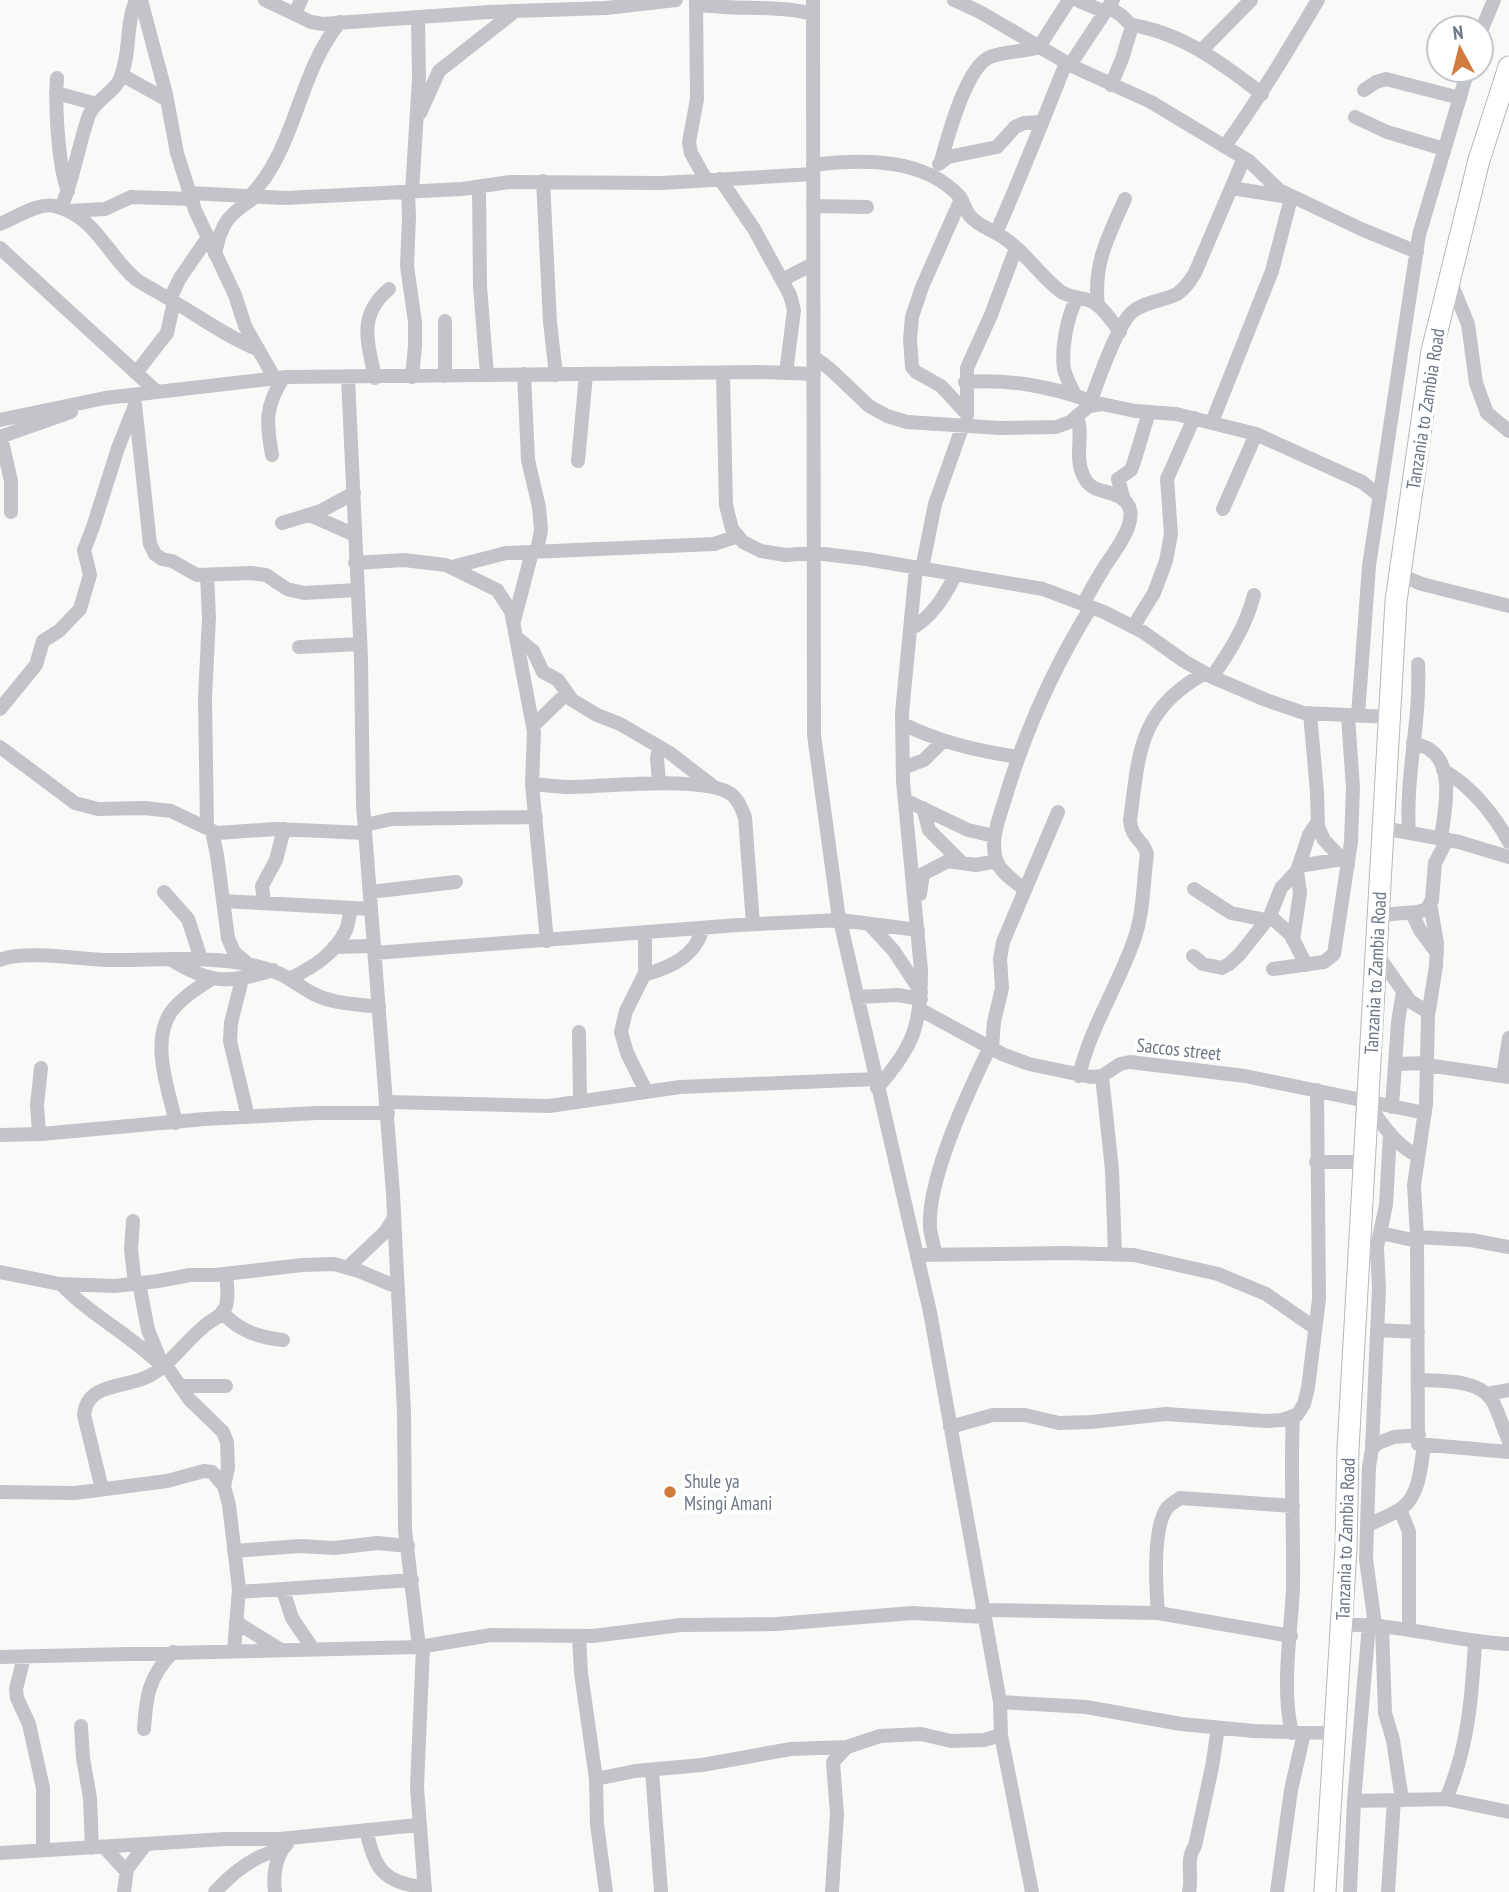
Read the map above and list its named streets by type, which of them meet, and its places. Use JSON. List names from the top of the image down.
{
  "streets": {
    "highway": ["Tanzania to Zambia Road"],
    "street": ["Saccos street"]
  },
  "crossings": [
    ["Tanzania to Zambia Road", "Saccos street"]
  ],
  "places": ["Shule ya Msingi Amani"],
  "north": "top"
}
